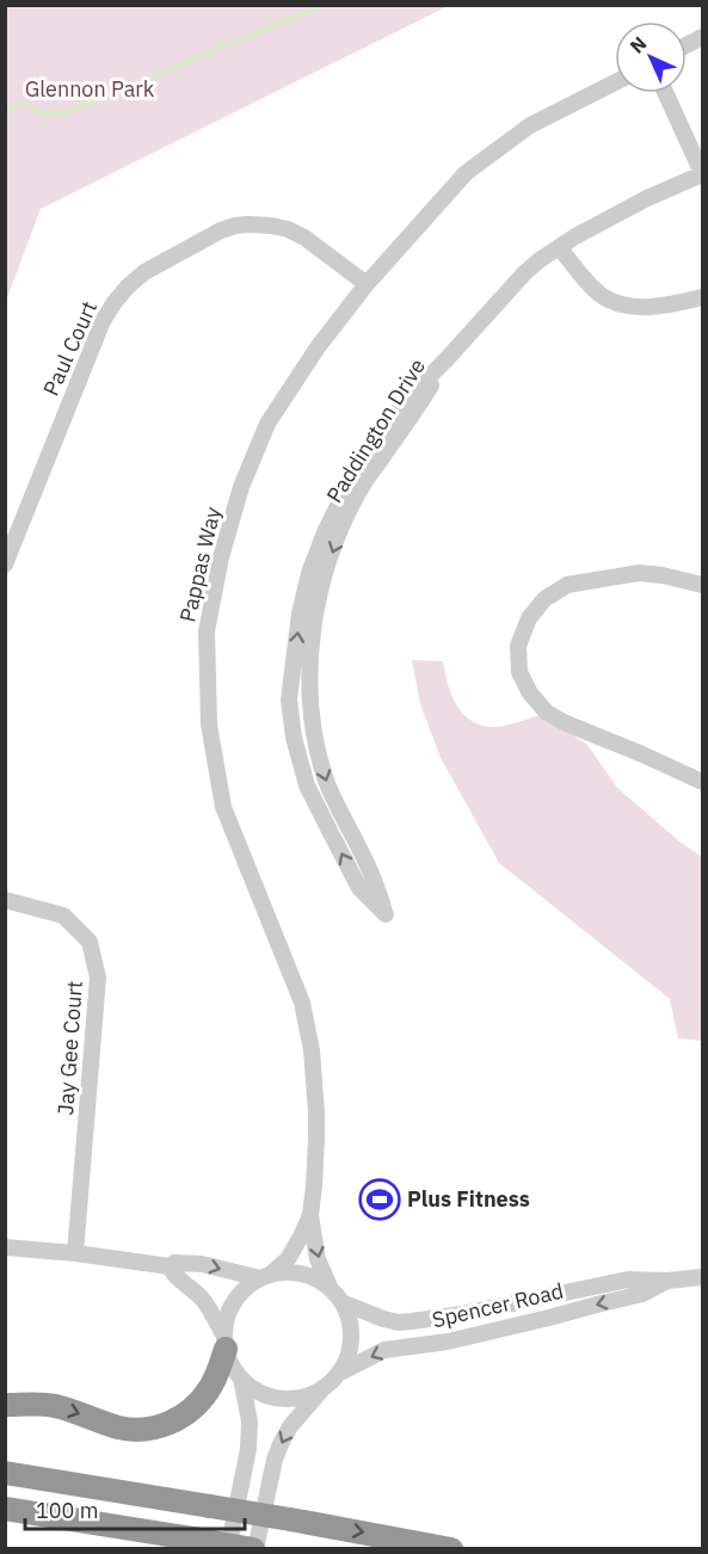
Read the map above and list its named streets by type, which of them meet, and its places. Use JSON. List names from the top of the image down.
{
  "streets": {
    "street": [
      "Paul Court",
      "Paddington Drive",
      "Pappas Way",
      "Jay Gee Court",
      "Spencer Road"
    ]
  },
  "crossings": [
    ["Paul Court", "Pappas Way"],
    ["Pappas Way", "Spencer Road"]
  ],
  "parks": ["Glennon Park"],
  "places": {
    "sports": ["Plus Fitness"]
  },
  "scale_bar": "100 m",
  "north": "top left"
}
